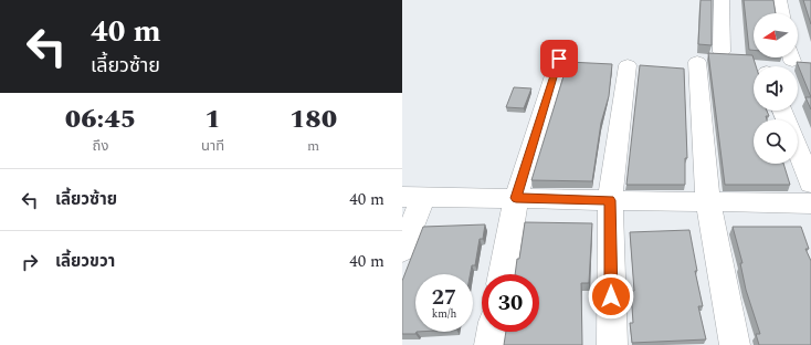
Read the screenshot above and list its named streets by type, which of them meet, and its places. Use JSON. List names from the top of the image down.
{
  "north": "left",
  "page": {
    "turn": ["40 m", "เลี้ยวซ้าย"],
    "eta": [
      "06:45",
      "ถึง",
      "1",
      "นาที",
      "180",
      "m"
    ],
    "list": [
      {
        "name": "เลี้ยวซ้าย",
        "value": "40 m"
      },
      {
        "name": "เลี้ยวขวา",
        "value": "40 m"
      }
    ],
    "speed": "27 km/h",
    "limit": "30"
  }
}
